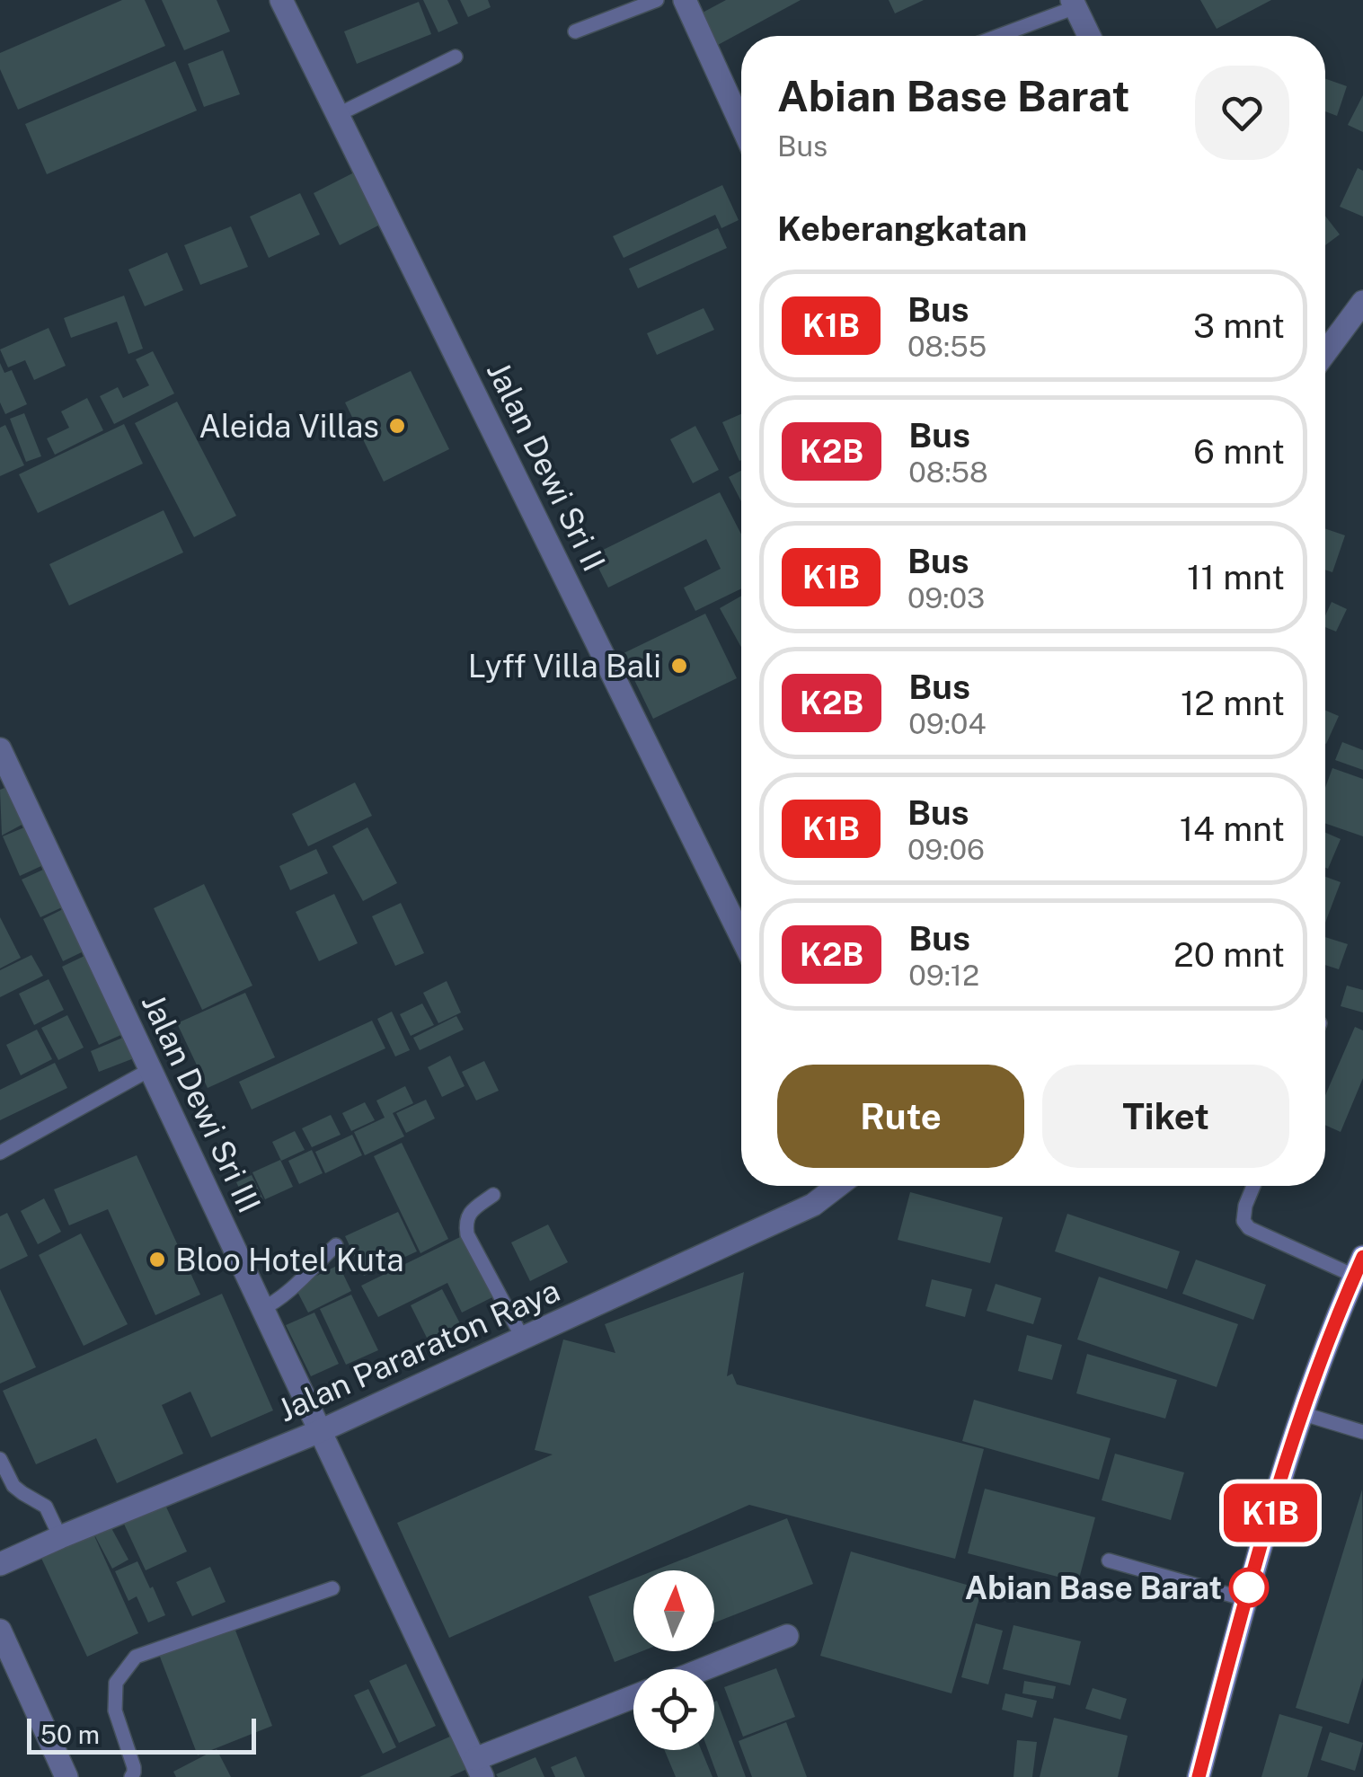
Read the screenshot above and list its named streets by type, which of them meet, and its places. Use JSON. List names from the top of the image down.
{
  "streets": {
    "street": ["Jalan Dewi Sri II", "Jalan Dewi Sri III", "Jalan Pararaton Raya"]
  },
  "crossings": [
    ["Jalan Dewi Sri III", "Jalan Pararaton Raya"]
  ],
  "places": [
    "Aleida Villas",
    "Lyff Villa Bali",
    "Bloo Hotel Kuta",
    "Abian Base Barat"
  ],
  "lines": ["bus line K1B"],
  "scale_bar": "50 m",
  "north": "top",
  "page": {
    "on_map": "K1B",
    "heading": [
      ["Abian Base Barat", "Bus"],
      "Keberangkatan"
    ],
    "list": [
      {
        "mark": "K1B",
        "name": "Bus",
        "note": "08:55",
        "value": "3 mnt"
      },
      {
        "mark": "K2B",
        "name": "Bus",
        "note": "08:58",
        "value": "6 mnt"
      },
      {
        "mark": "K1B",
        "name": "Bus",
        "note": "09:03",
        "value": "11 mnt"
      },
      {
        "mark": "K2B",
        "name": "Bus",
        "note": "09:04",
        "value": "12 mnt"
      },
      {
        "mark": "K1B",
        "name": "Bus",
        "note": "09:06",
        "value": "14 mnt"
      },
      {
        "mark": "K2B",
        "name": "Bus",
        "note": "09:12",
        "value": "20 mnt"
      }
    ],
    "buttons": ["Rute", "Tiket"],
    "scale": "50 m"
  }
}
